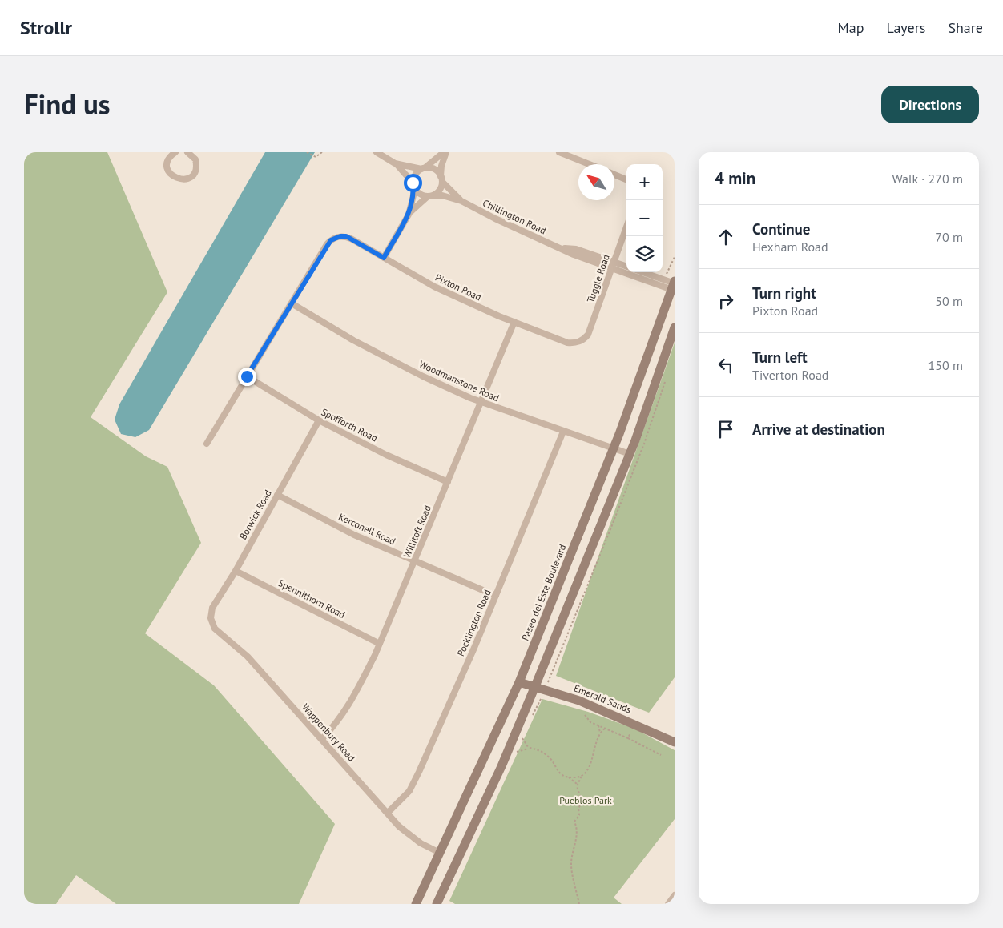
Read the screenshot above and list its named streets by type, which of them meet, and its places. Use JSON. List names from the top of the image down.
{
  "streets": {
    "main road": ["Paseo del Este Boulevard", "Emerald Sands"],
    "street": [
      "Chillington Road",
      "Tuggle Road",
      "Pixton Road",
      "Woodmanstone Road",
      "Spofforth Road",
      "Borwick Road",
      "Kerconell Road",
      "Willitoft Road",
      "Spennithorn Road",
      "Pocklington Road",
      "Wappenbury Road"
    ]
  },
  "crossings": [
    ["Chillington Road", "Tuggle Road"],
    ["Chillington Road", "Paseo del Este Boulevard"],
    ["Tuggle Road", "Pixton Road"],
    ["Pixton Road", "Woodmanstone Road"],
    ["Pixton Road", "Willitoft Road"],
    ["Woodmanstone Road", "Willitoft Road"],
    ["Woodmanstone Road", "Paseo del Este Boulevard"],
    ["Woodmanstone Road", "Pocklington Road"],
    ["Spofforth Road", "Borwick Road"],
    ["Spofforth Road", "Willitoft Road"],
    ["Borwick Road", "Kerconell Road"],
    ["Borwick Road", "Spennithorn Road"],
    ["Borwick Road", "Wappenbury Road"],
    ["Kerconell Road", "Willitoft Road"],
    ["Kerconell Road", "Pocklington Road"],
    ["Willitoft Road", "Spennithorn Road"],
    ["Willitoft Road", "Wappenbury Road"],
    ["Paseo del Este Boulevard", "Emerald Sands"],
    ["Paseo del Este Boulevard", "Wappenbury Road"],
    ["Pocklington Road", "Wappenbury Road"]
  ],
  "parks": ["Pueblos Park"],
  "north": "top left",
  "page": {
    "header": "Strollr",
    "nav": ["Map", "Layers", "Share"],
    "title": "Find us",
    "buttons": "Directions",
    "heading": ["4 min", "Walk · 270 m"],
    "map_buttons": ["+", "−"],
    "list": [
      ["Continue", "Hexham Road", "70 m"],
      ["Turn right", "Pixton Road", "50 m"],
      ["Turn left", "Tiverton Road", "150 m"],
      "Arrive at destination"
    ]
  }
}
